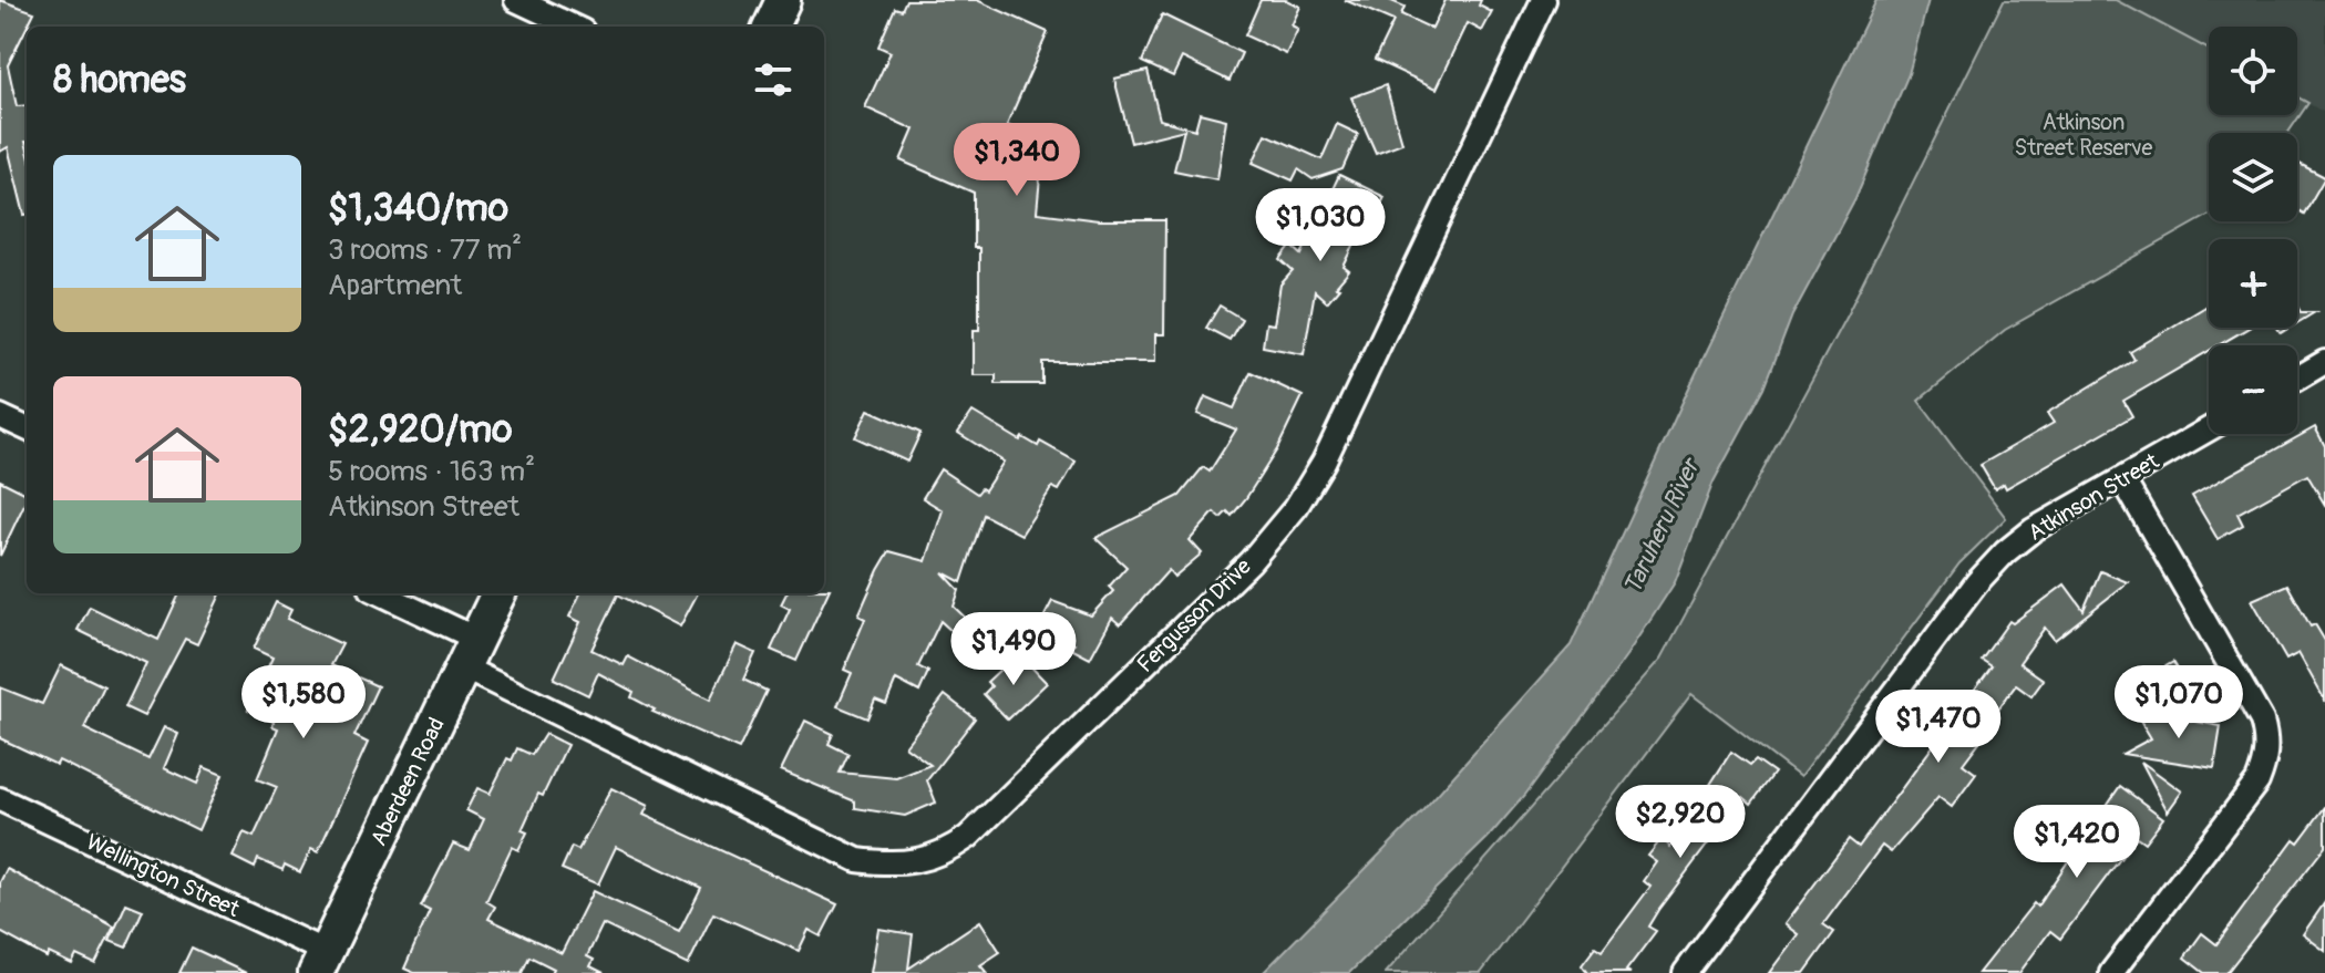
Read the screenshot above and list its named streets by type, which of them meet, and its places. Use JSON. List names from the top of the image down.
{
  "streets": {
    "street": [
      "Atkinson Street",
      "Fergusson Drive",
      "Aberdeen Road",
      "Wellington Street"
    ]
  },
  "crossings": [
    ["Fergusson Drive", "Aberdeen Road"],
    ["Aberdeen Road", "Wellington Street"]
  ],
  "water": ["Taruheru River"],
  "parks": ["Atkinson Street Reserve"],
  "page": {
    "map_buttons": ["+", "−"],
    "heading": "8 homes",
    "price": [
      "$1,340",
      "$1,030",
      "$1,490",
      "$1,580",
      "$1,070",
      "$1,470",
      "$2,920",
      "$1,420"
    ],
    "list": [
      {
        "name": "$1,340/mo",
        "note": "3 rooms · 77 m² · Apartment"
      },
      {
        "name": "$2,920/mo",
        "note": "5 rooms · 163 m² · Atkinson Street"
      }
    ]
  }
}
